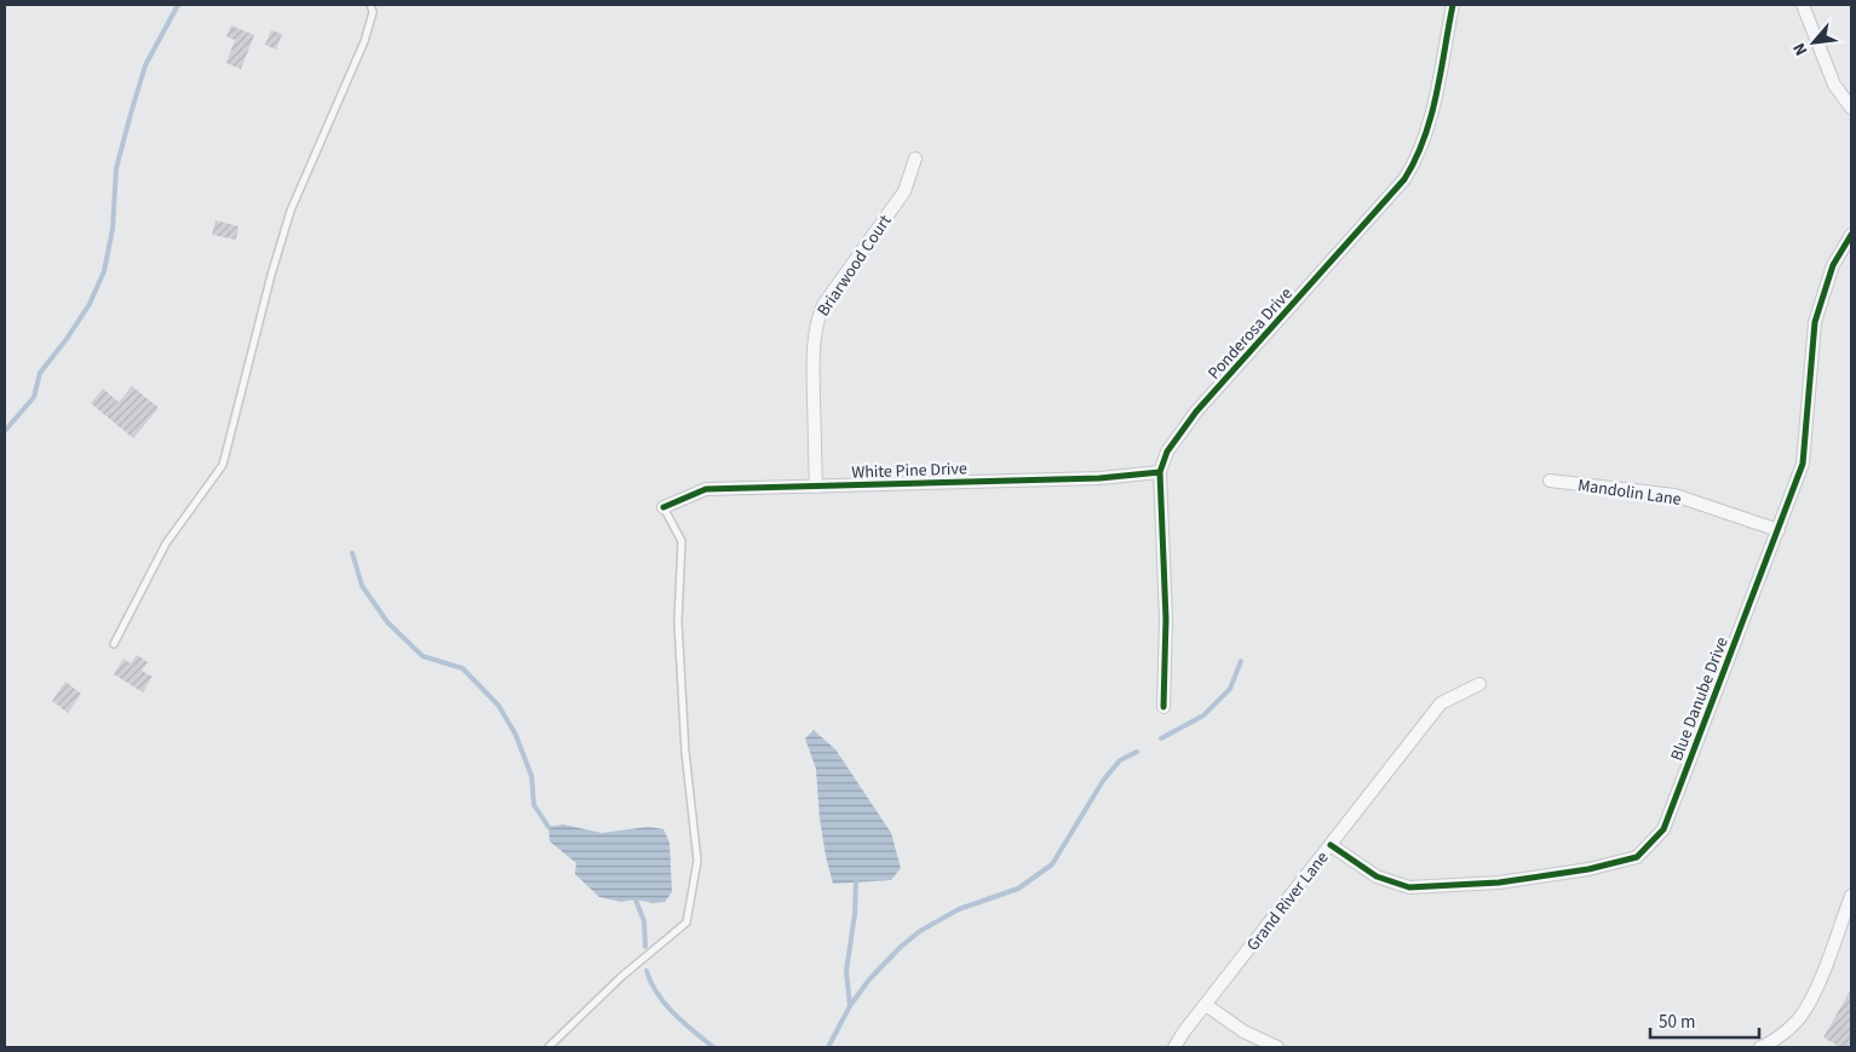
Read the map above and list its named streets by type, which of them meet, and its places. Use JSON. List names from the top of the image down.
{
  "streets": {
    "street": [
      "Briarwood Court",
      "Ponderosa Drive",
      "White Pine Drive",
      "Mandolin Lane",
      "Blue Danube Drive",
      "Grand River Lane"
    ]
  },
  "crossings": [
    ["Briarwood Court", "White Pine Drive"],
    ["Ponderosa Drive", "White Pine Drive"],
    ["Mandolin Lane", "Blue Danube Drive"],
    ["Blue Danube Drive", "Grand River Lane"]
  ],
  "scale_bar": "50 m",
  "north": "bottom left"
}
